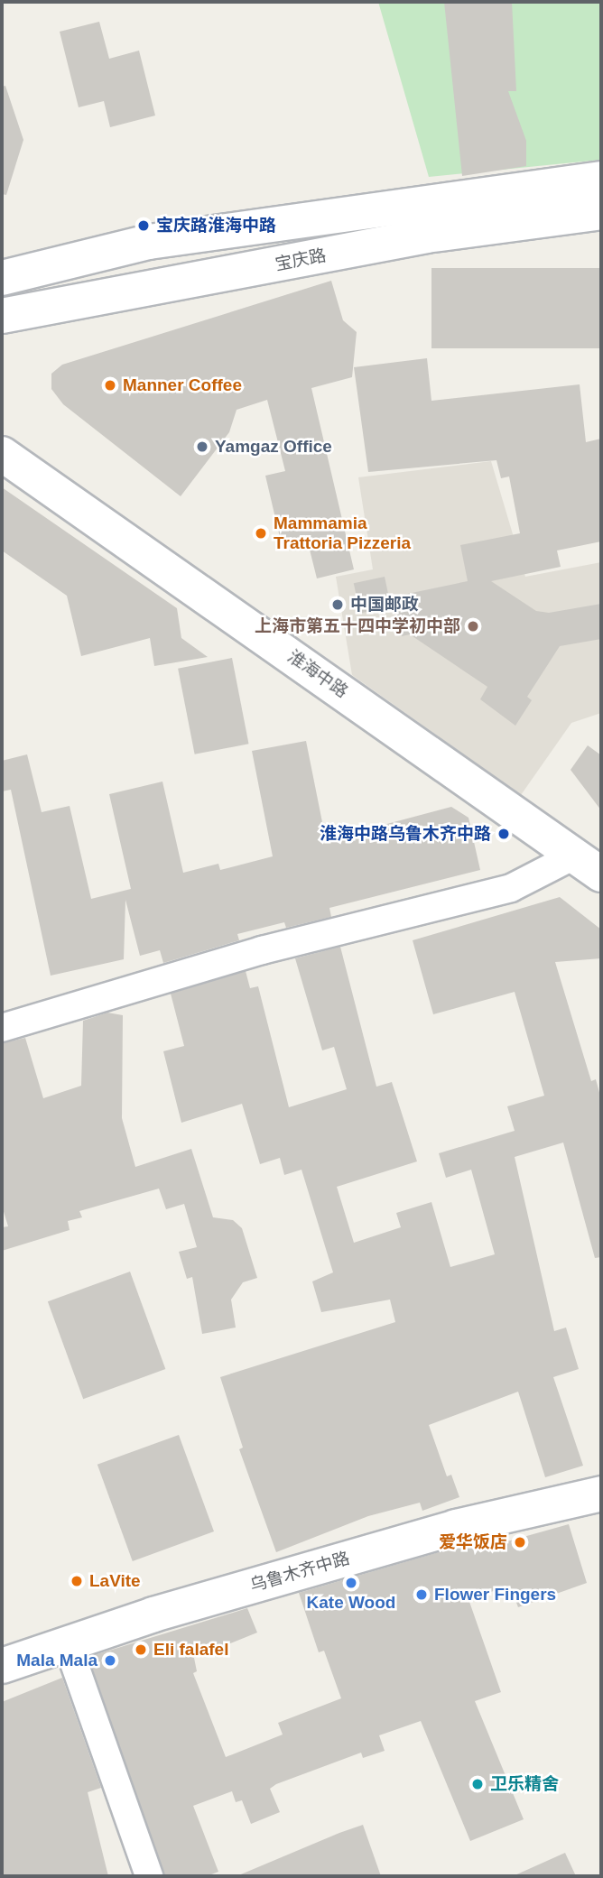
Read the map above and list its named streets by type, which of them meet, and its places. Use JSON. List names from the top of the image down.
{
  "streets": {
    "main road": ["宝庆路", "淮海中路", "乌鲁木齐中路"]
  },
  "places": [
    "宝庆路淮海中路",
    "Manner Coffee",
    "Yamgaz Office",
    "Mammamia Trattoria Pizzeria",
    "中国邮政",
    "上海市第五十四中学初中部",
    "淮海中路乌鲁木齐中路",
    "爱华饭店",
    "LaVite",
    "Kate Wood",
    "Flower Fingers",
    "Eli falafel",
    "Mala Mala",
    "卫乐精舍"
  ]
}
